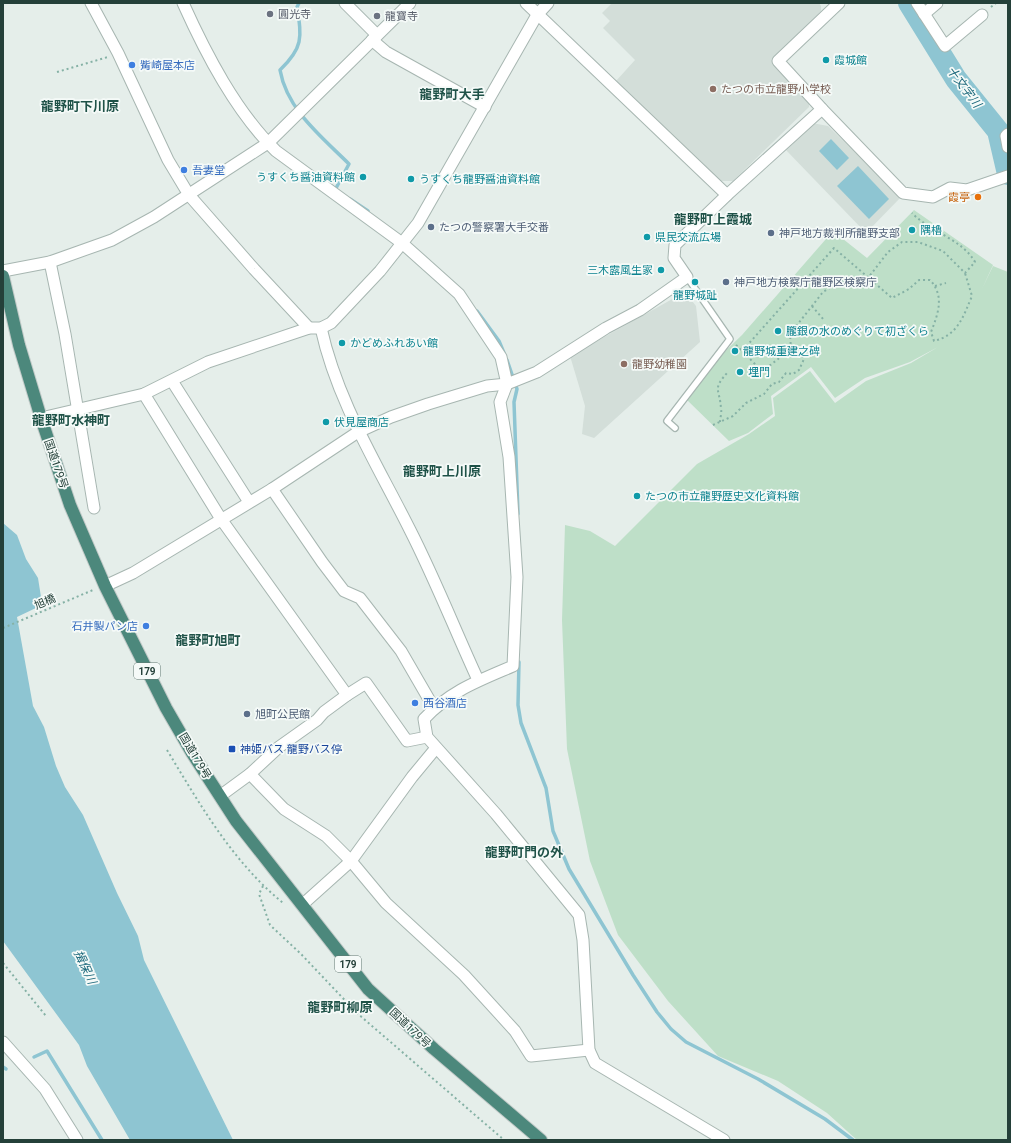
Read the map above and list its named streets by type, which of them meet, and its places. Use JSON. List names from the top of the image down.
{
  "streets": {
    "highway": ["国道179号", "179"],
    "path": ["旭橋"]
  },
  "crossings": [
    ["国道179号", "旭橋"]
  ],
  "districts": [
    "龍野町大手",
    "龍野町下川原",
    "龍野町上霞城",
    "龍野町水神町",
    "龍野町上川原",
    "龍野町旭町",
    "龍野町門の外",
    "龍野町柳原"
  ],
  "water": ["十文字川", "揖保川"],
  "places": {
    "other": [
      "圓光寺",
      "龍寶寺",
      "霞城館",
      "觜崎屋本店",
      "たつの市立龍野小学校",
      "吾妻堂",
      "うすくち醤油資料館",
      "うすくち龍野醤油資料館",
      "霞亭",
      "たつの警察署大手交番",
      "隅櫓",
      "神戸地方裁判所龍野支部",
      "県民交流広場",
      "三木露風生家",
      "龍野城趾",
      "神戸地方検察庁龍野区検察庁",
      "朧銀の水のめぐりて初ざくら",
      "かどめふれあい館",
      "龍野城重建之碑",
      "龍野幼稚園",
      "埋門",
      "伏見屋商店",
      "たつの市立龍野歴史文化資料館",
      "石井製パン店",
      "西谷酒店",
      "旭町公民館"
    ],
    "transit": ["神姫バス 龍野バス停"]
  }
}
